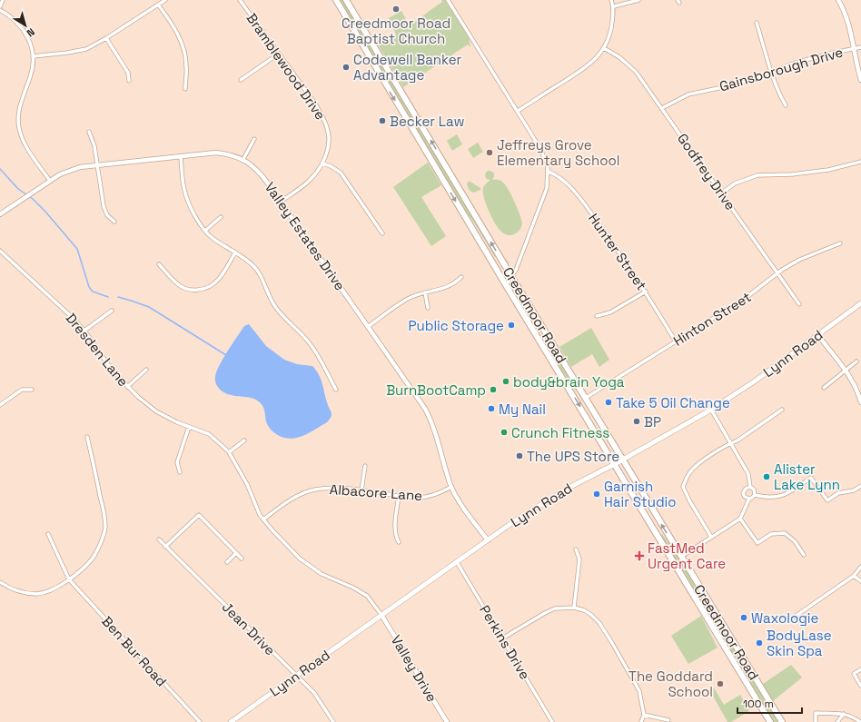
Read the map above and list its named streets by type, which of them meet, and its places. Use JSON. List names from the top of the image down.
{
  "streets": {
    "main road": ["Creedmoor Road", "Lynn Road"],
    "street": [
      "Bramblewood Drive",
      "Gainsborough Drive",
      "Godfrey Drive",
      "Valley Estates Drive",
      "Hunter Street",
      "Hinton Street",
      "Dresden Lane",
      "Albacore Lane",
      "Jean Drive",
      "Perkins Drive",
      "Ben Bur Road",
      "Valley Drive"
    ]
  },
  "crossings": [
    ["Bramblewood Drive", "Valley Estates Drive"],
    ["Gainsborough Drive", "Godfrey Drive"],
    ["Godfrey Drive", "Hinton Street"],
    ["Valley Estates Drive", "Lynn Road"],
    ["Valley Estates Drive", "Albacore Lane"],
    ["Hunter Street", "Hinton Street"],
    ["Creedmoor Road", "Hinton Street"],
    ["Creedmoor Road", "Lynn Road"],
    ["Dresden Lane", "Lynn Road"],
    ["Dresden Lane", "Albacore Lane"],
    ["Dresden Lane", "Valley Drive"],
    ["Lynn Road", "Jean Drive"],
    ["Lynn Road", "Perkins Drive"],
    ["Lynn Road", "Valley Drive"]
  ],
  "places": {
    "other": [
      "Creedmoor Road Baptist Church",
      "Codewell Banker Advantage",
      "Becker Law",
      "Jeffreys Grove Elementary School",
      "Public Storage",
      "body&brain Yoga",
      "BurnBootCamp",
      "Take 5 Oil Change",
      "My Nail",
      "BP",
      "Crunch Fitness",
      "The UPS Store",
      "Alister Lake Lynn",
      "Garnish Hair Studio",
      "Waxologie",
      "BodyLase Skin Spa",
      "The Goddard School"
    ],
    "health": ["FastMed Urgent Care"]
  },
  "scale_bar": "100 m",
  "north": "bottom right"
}
